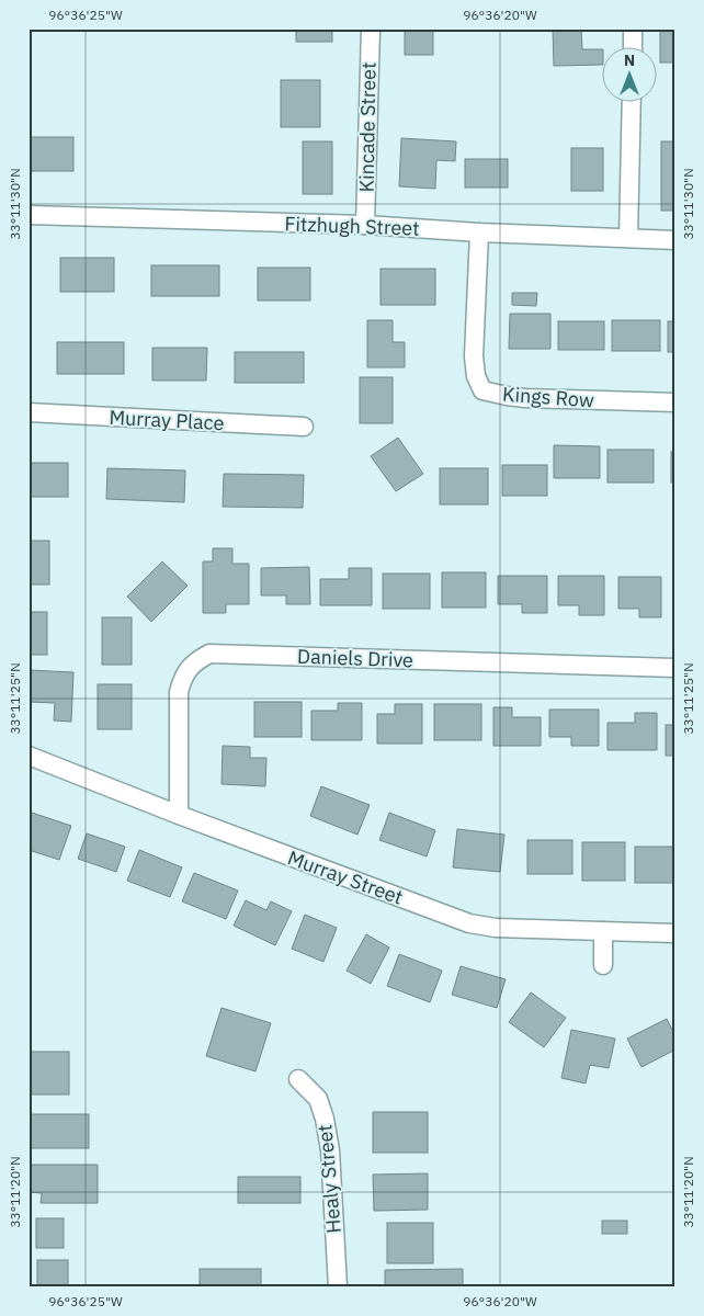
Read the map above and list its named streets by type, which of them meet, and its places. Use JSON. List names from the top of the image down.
{
  "streets": {
    "street": [
      "Kincade Street",
      "Fitzhugh Street",
      "Kings Row",
      "Murray Place",
      "Daniels Drive",
      "Murray Street",
      "Healy Street"
    ]
  },
  "crossings": [
    ["Kincade Street", "Fitzhugh Street"],
    ["Fitzhugh Street", "Kings Row"],
    ["Daniels Drive", "Murray Street"]
  ],
  "north": "top",
  "coordinates": [
    "96°36'25\"W",
    "96°36'20\"W",
    "33°11'30\"N",
    "33°11'25\"N",
    "33°11'20\"N"
  ]
}
